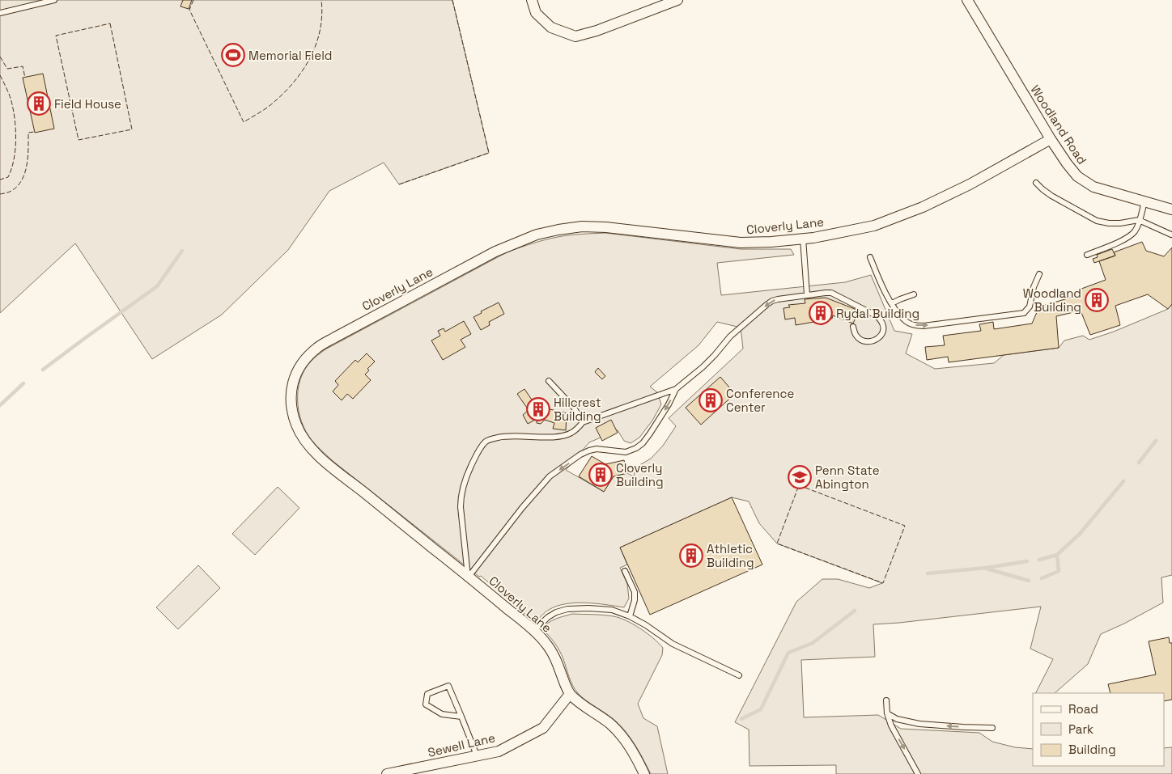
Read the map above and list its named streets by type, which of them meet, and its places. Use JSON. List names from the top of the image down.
{
  "streets": {
    "street": ["Woodland Road", "Cloverly Lane", "Sewell Lane"]
  },
  "crossings": [
    ["Woodland Road", "Cloverly Lane"],
    ["Cloverly Lane", "Sewell Lane"]
  ],
  "places": {
    "sports": ["Memorial Field"],
    "building": [
      "Field House",
      "Woodland Building",
      "Rydal Building",
      "Conference Center",
      "Hillcrest Building",
      "Cloverly Building",
      "Athletic Building"
    ],
    "school or university": ["Penn State Abington"]
  },
  "legend": ["Road", "Park", "Building"]
}
